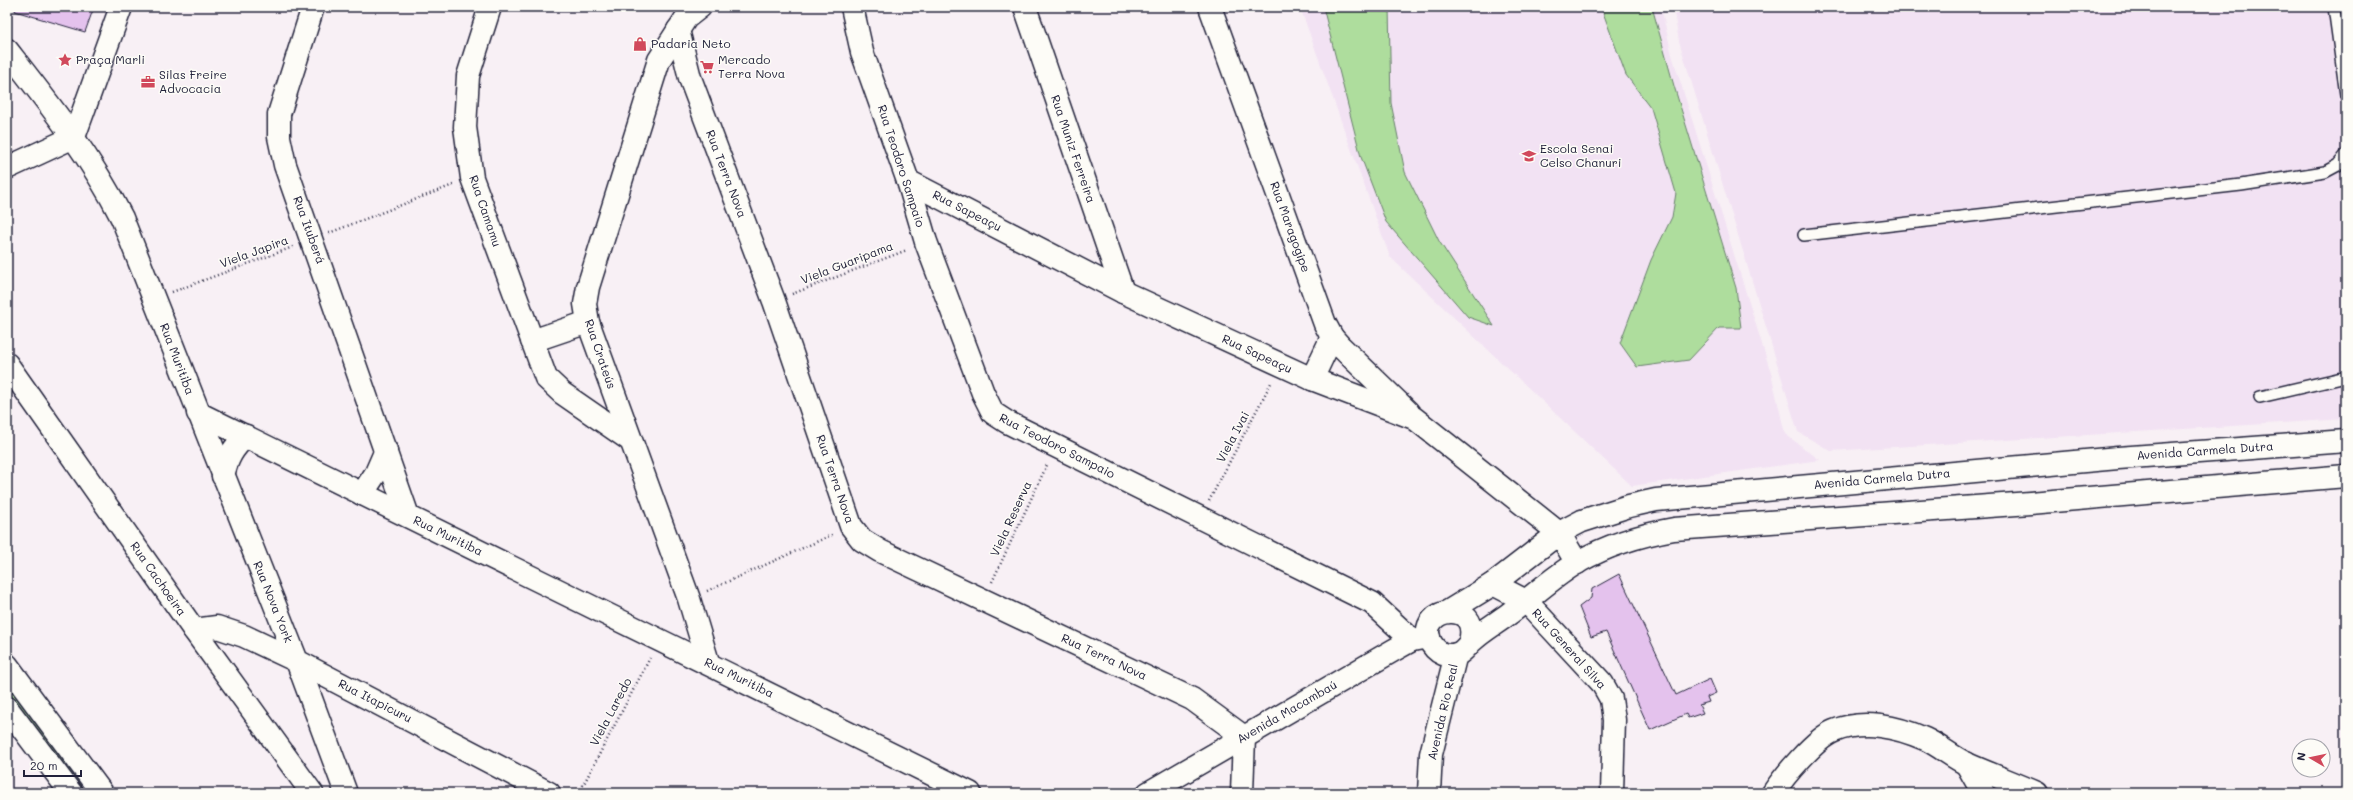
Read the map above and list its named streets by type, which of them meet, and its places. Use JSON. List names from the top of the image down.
{
  "streets": {
    "street": [
      "Rua Muniz Ferreira",
      "Rua Teodoro Sampaio",
      "Rua Terra Nova",
      "Rua Camamu",
      "Rua Sapeaçu",
      "Rua Maragogipe",
      "Rua Ituberá",
      "Rua Crateús",
      "Rua Muritiba",
      "Avenida Carmela Dutra",
      "Rua Cachoeira",
      "Rua Nova York",
      "Rua General Silva",
      "Rua Itapicuru",
      "Avenida Macambaú",
      "Avenida Rio Real"
    ],
    "path": [
      "Viela Japira",
      "Viela Guaripama",
      "Viela Ivai",
      "Viela Reserva",
      "Viela Laredo"
    ]
  },
  "crossings": [
    ["Rua Muniz Ferreira", "Rua Sapeaçu"],
    ["Rua Teodoro Sampaio", "Rua Sapeaçu"],
    ["Rua Teodoro Sampaio", "Viela Guaripama"],
    ["Rua Teodoro Sampaio", "Viela Ivai"],
    ["Rua Teodoro Sampaio", "Avenida Carmela Dutra"],
    ["Rua Teodoro Sampaio", "Viela Reserva"],
    ["Rua Teodoro Sampaio", "Avenida Macambaú"],
    ["Rua Teodoro Sampaio", "Avenida Rio Real"],
    ["Rua Terra Nova", "Viela Guaripama"],
    ["Rua Terra Nova", "Rua Crateús"],
    ["Rua Terra Nova", "Viela Reserva"],
    ["Rua Terra Nova", "Avenida Macambaú"],
    ["Rua Camamu", "Viela Japira"],
    ["Rua Camamu", "Rua Crateús"],
    ["Rua Sapeaçu", "Rua Maragogipe"],
    ["Rua Sapeaçu", "Viela Ivai"],
    ["Rua Sapeaçu", "Avenida Carmela Dutra"],
    ["Rua Ituberá", "Viela Japira"],
    ["Rua Ituberá", "Rua Muritiba"],
    ["Viela Japira", "Rua Muritiba"],
    ["Rua Crateús", "Rua Muritiba"],
    ["Rua Muritiba", "Rua Nova York"],
    ["Rua Muritiba", "Viela Laredo"],
    ["Avenida Carmela Dutra", "Rua General Silva"],
    ["Avenida Carmela Dutra", "Avenida Macambaú"],
    ["Avenida Carmela Dutra", "Avenida Rio Real"],
    ["Rua Cachoeira", "Rua Itapicuru"],
    ["Rua Nova York", "Rua Itapicuru"],
    ["Avenida Macambaú", "Avenida Rio Real"]
  ],
  "places": {
    "shop": ["Padaria Neto"],
    "place": ["Praça Marli"],
    "supermarket": ["Mercado Terra Nova"],
    "office": ["Silas Freire Advocacia"],
    "school or university": ["Escola Senai Celso Chanuri"]
  },
  "scale_bar": "20 m",
  "north": "left"
}
